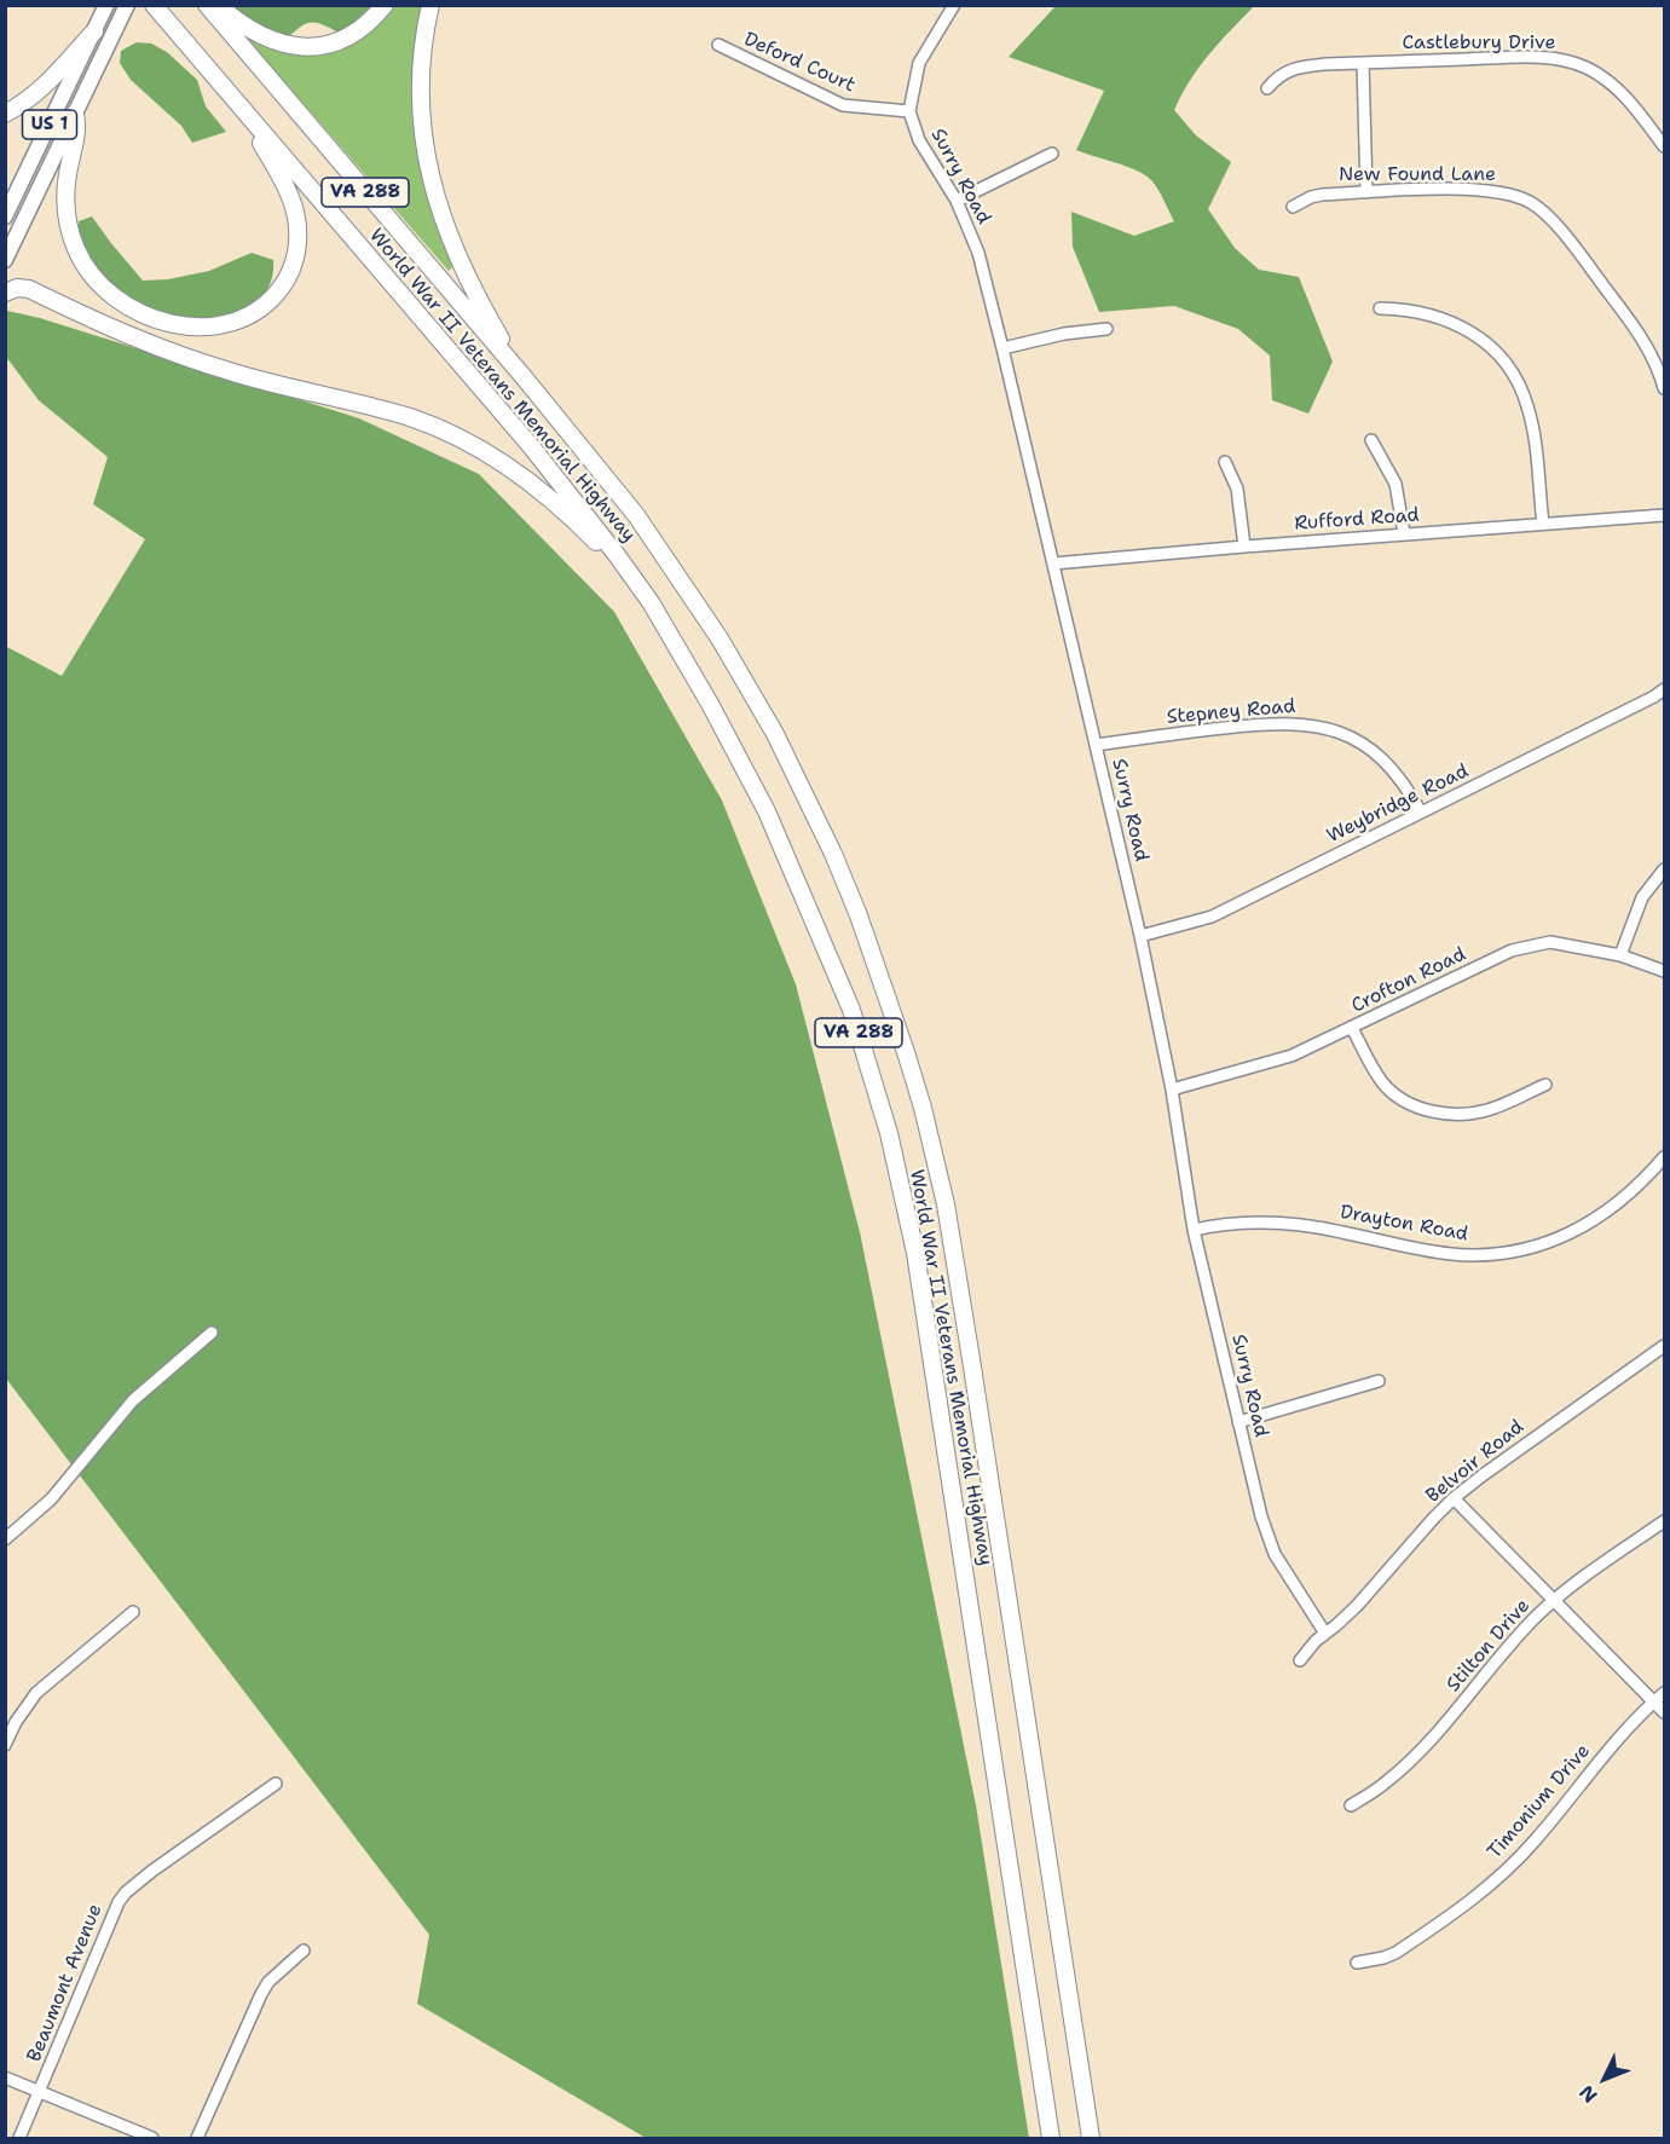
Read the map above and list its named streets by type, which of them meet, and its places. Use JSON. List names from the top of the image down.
{
  "streets": {
    "highway": ["VA 288", "World War II Veterans Memorial Highway"],
    "main road": ["US 1"],
    "street": [
      "Castlebury Drive",
      "Deford Court",
      "New Found Lane",
      "Surry Road",
      "Rufford Road",
      "Stepney Road",
      "Weybridge Road",
      "Crofton Road",
      "Drayton Road",
      "Belvoir Road",
      "Stilton Drive",
      "Timonium Drive",
      "Beaumont Avenue"
    ]
  },
  "crossings": [
    ["Deford Court", "Surry Road"],
    ["Surry Road", "Rufford Road"],
    ["Surry Road", "Stepney Road"],
    ["Surry Road", "Weybridge Road"],
    ["Surry Road", "Crofton Road"],
    ["Surry Road", "Drayton Road"],
    ["Surry Road", "Belvoir Road"],
    ["Stepney Road", "Weybridge Road"]
  ],
  "north": "bottom left"
}
